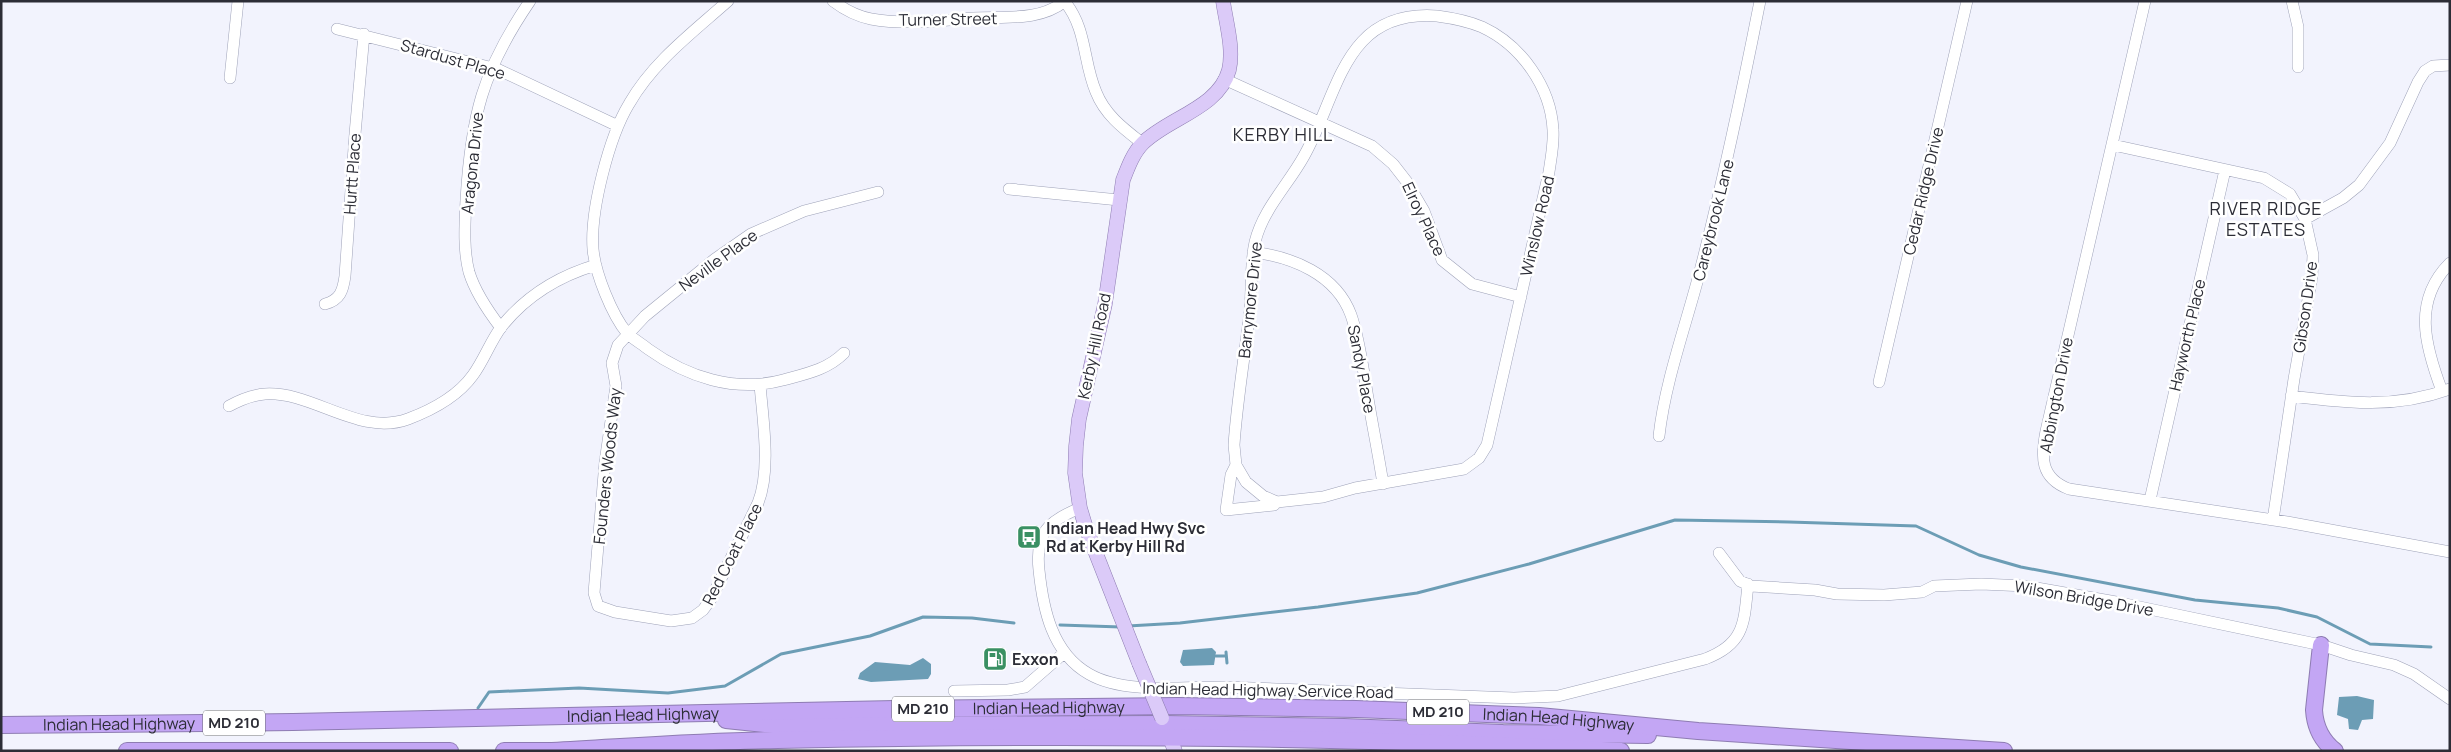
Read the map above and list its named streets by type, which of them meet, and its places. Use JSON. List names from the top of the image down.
{
  "streets": {
    "highway": ["Indian Head Highway", "MD 210"],
    "main road": ["Kerby Hill Road"],
    "street": [
      "Turner Street",
      "Stardust Place",
      "Aragona Drive",
      "Hurtt Place",
      "Cedar Ridge Drive",
      "Elroy Place",
      "Careybrook Lane",
      "Winslow Road",
      "Neville Place",
      "Barrymore Drive",
      "Gibson Drive",
      "Hayworth Place",
      "Sandy Place",
      "Abbington Drive",
      "Founders Woods Way",
      "Red Coat Place",
      "Wilson Bridge Drive",
      "Indian Head Highway Service Road"
    ]
  },
  "crossings": [
    ["Stardust Place", "Aragona Drive"],
    ["Stardust Place", "Hurtt Place"],
    ["Elroy Place", "Winslow Road"],
    ["Elroy Place", "Barrymore Drive"],
    ["Elroy Place", "Kerby Hill Road"],
    ["Winslow Road", "Barrymore Drive"],
    ["Winslow Road", "Sandy Place"],
    ["Neville Place", "Founders Woods Way"],
    ["Barrymore Drive", "Sandy Place"],
    ["Gibson Drive", "Hayworth Place"],
    ["Gibson Drive", "Abbington Drive"],
    ["Hayworth Place", "Abbington Drive"],
    ["Kerby Hill Road", "Indian Head Highway Service Road"],
    ["Founders Woods Way", "Red Coat Place"],
    ["Wilson Bridge Drive", "Indian Head Highway Service Road"]
  ],
  "districts": ["KERBY HILL", "RIVER RIDGE ESTATES"],
  "places": {
    "bus stop": ["Indian Head Hwy Svc Rd at Kerby Hill Rd"],
    "fuel station": ["Exxon"]
  }
}
